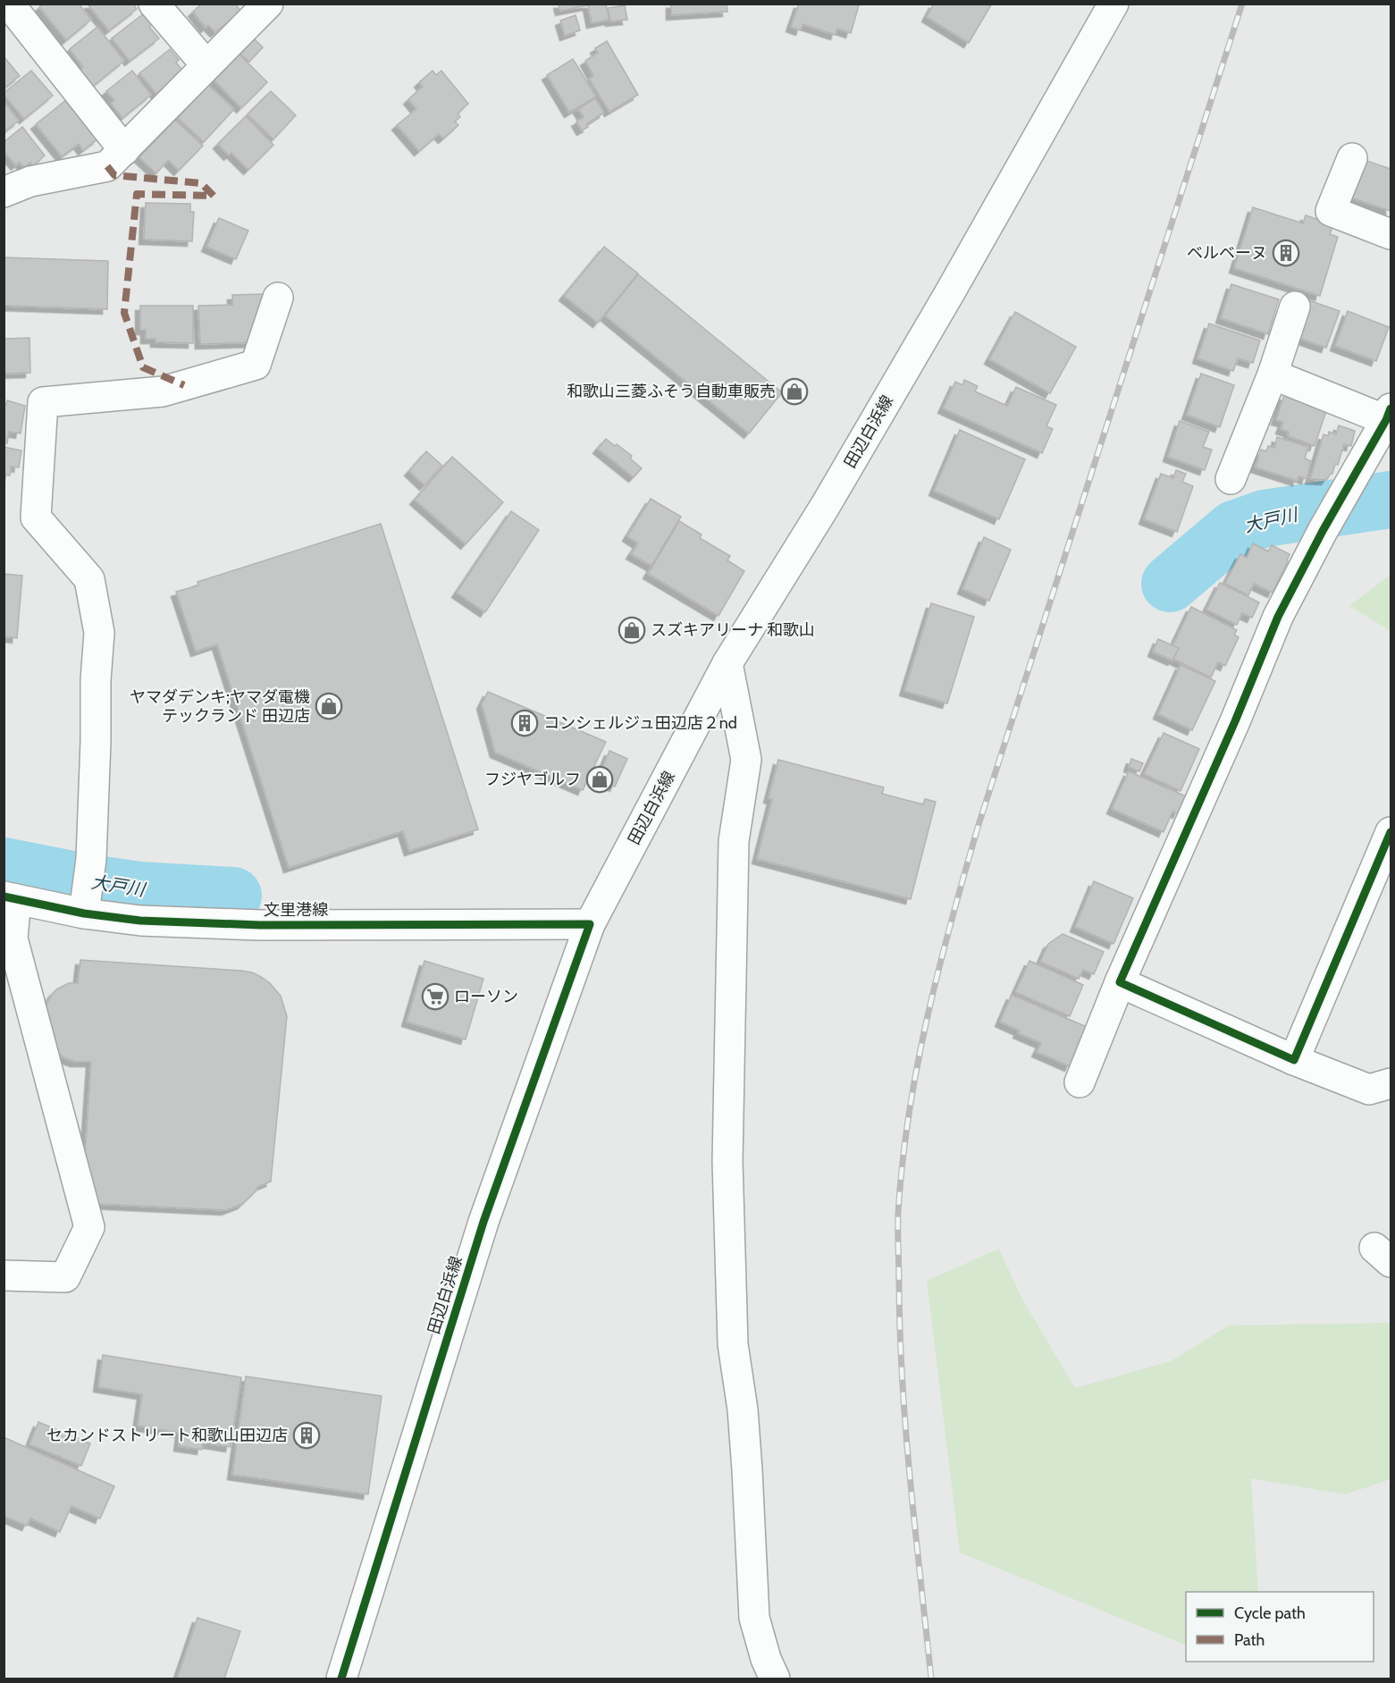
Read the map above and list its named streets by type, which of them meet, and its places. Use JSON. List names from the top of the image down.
{
  "streets": {
    "street": ["田辺白浜線", "文里港線"]
  },
  "crossings": [
    ["田辺白浜線", "文里港線"]
  ],
  "water": ["大戸川"],
  "places": {
    "building": ["ベルベーヌ", "コンシェルジュ田辺店２nd", "セカンドストリート和歌山田辺店"],
    "shop": [
      "和歌山三菱ふそう自動車販売",
      "スズキアリーナ 和歌山",
      "ヤマダデンキ;ヤマダ電機 テックランド 田辺店",
      "フジヤゴルフ"
    ],
    "supermarket": ["ローソン"]
  },
  "legend": ["Cycle path", "Path"]
}
